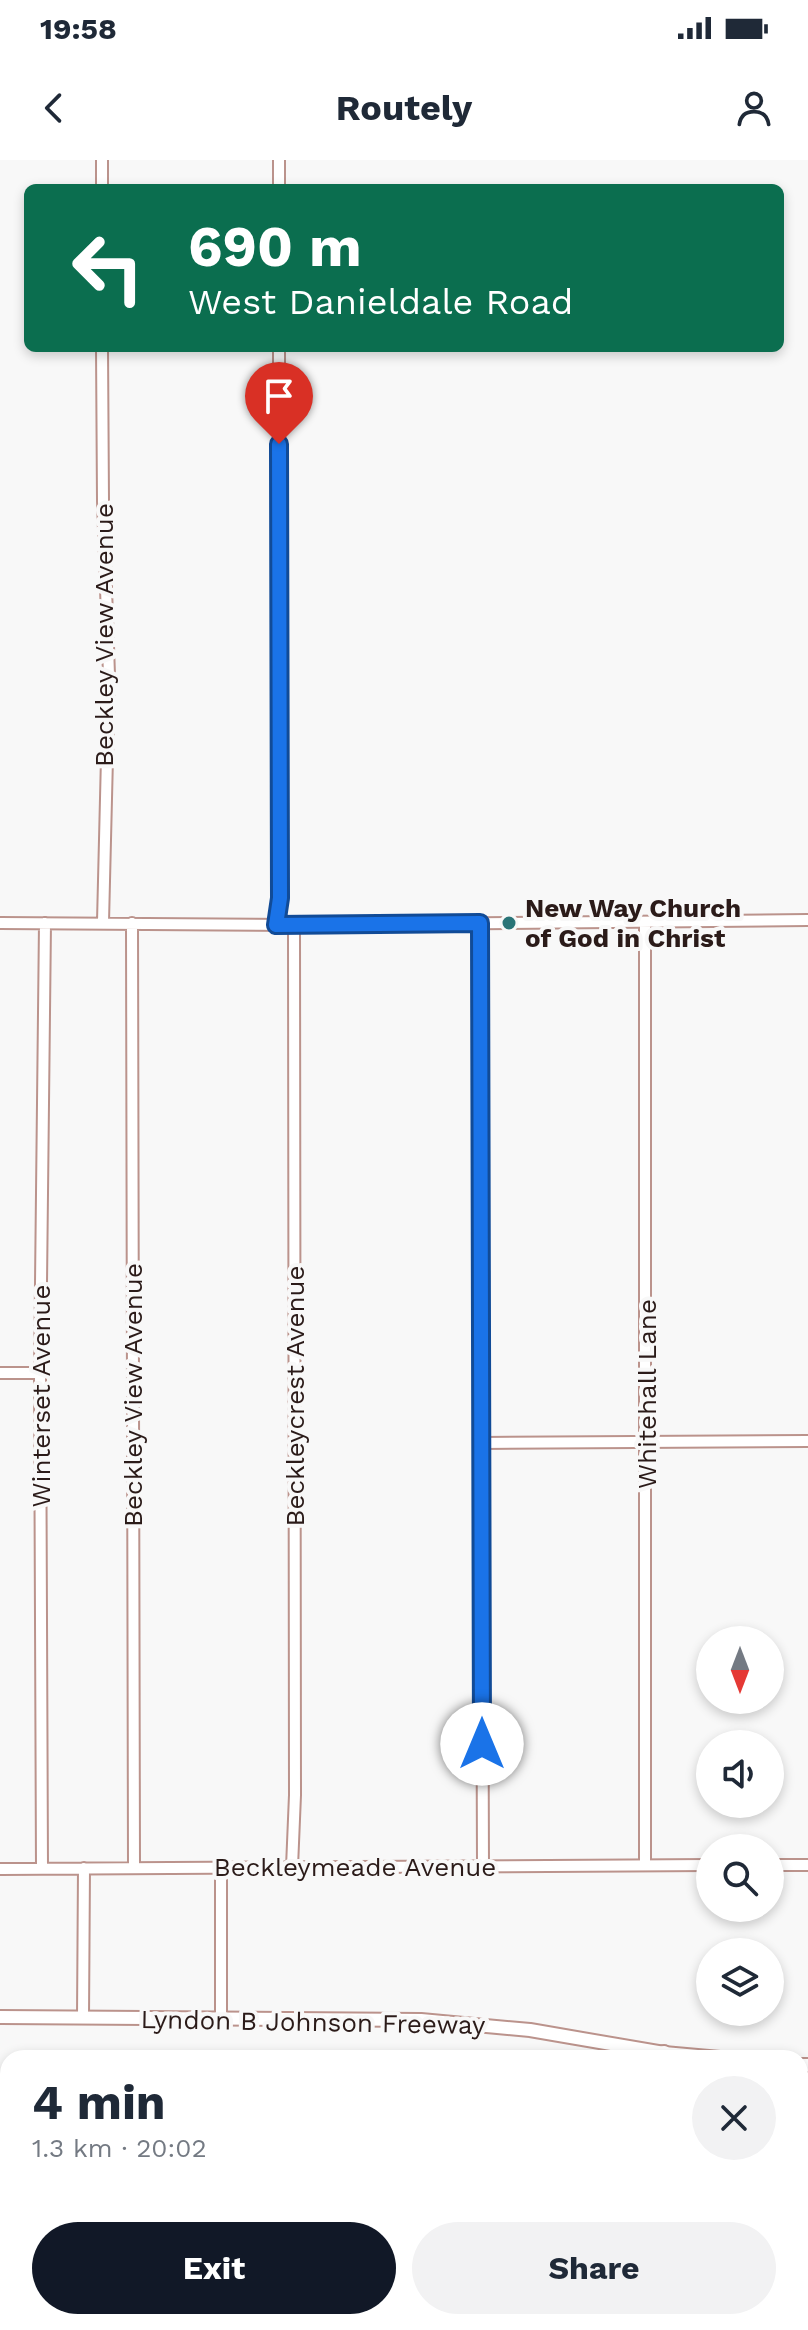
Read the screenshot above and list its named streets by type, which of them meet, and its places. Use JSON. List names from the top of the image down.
{
  "streets": {
    "main road": ["Lyndon B Johnson Freeway"],
    "street": [
      "Beckley View Avenue",
      "Whitehall Lane",
      "Winterset Avenue",
      "Beckleycrest Avenue",
      "Beckleymeade Avenue"
    ]
  },
  "crossings": [
    ["Beckley View Avenue", "Beckleymeade Avenue"],
    ["Whitehall Lane", "Beckleymeade Avenue"],
    ["Winterset Avenue", "Beckleymeade Avenue"],
    ["Beckleycrest Avenue", "Beckleymeade Avenue"]
  ],
  "places": ["New Way Church of God in Christ"],
  "north": "bottom",
  "page": {
    "status": "19:58",
    "header": "Routely",
    "turn": ["690 m", "West Danieldale Road"],
    "heading": ["4 min", "1.3 km · 20:02"],
    "buttons": ["Exit", "Share"]
  }
}
